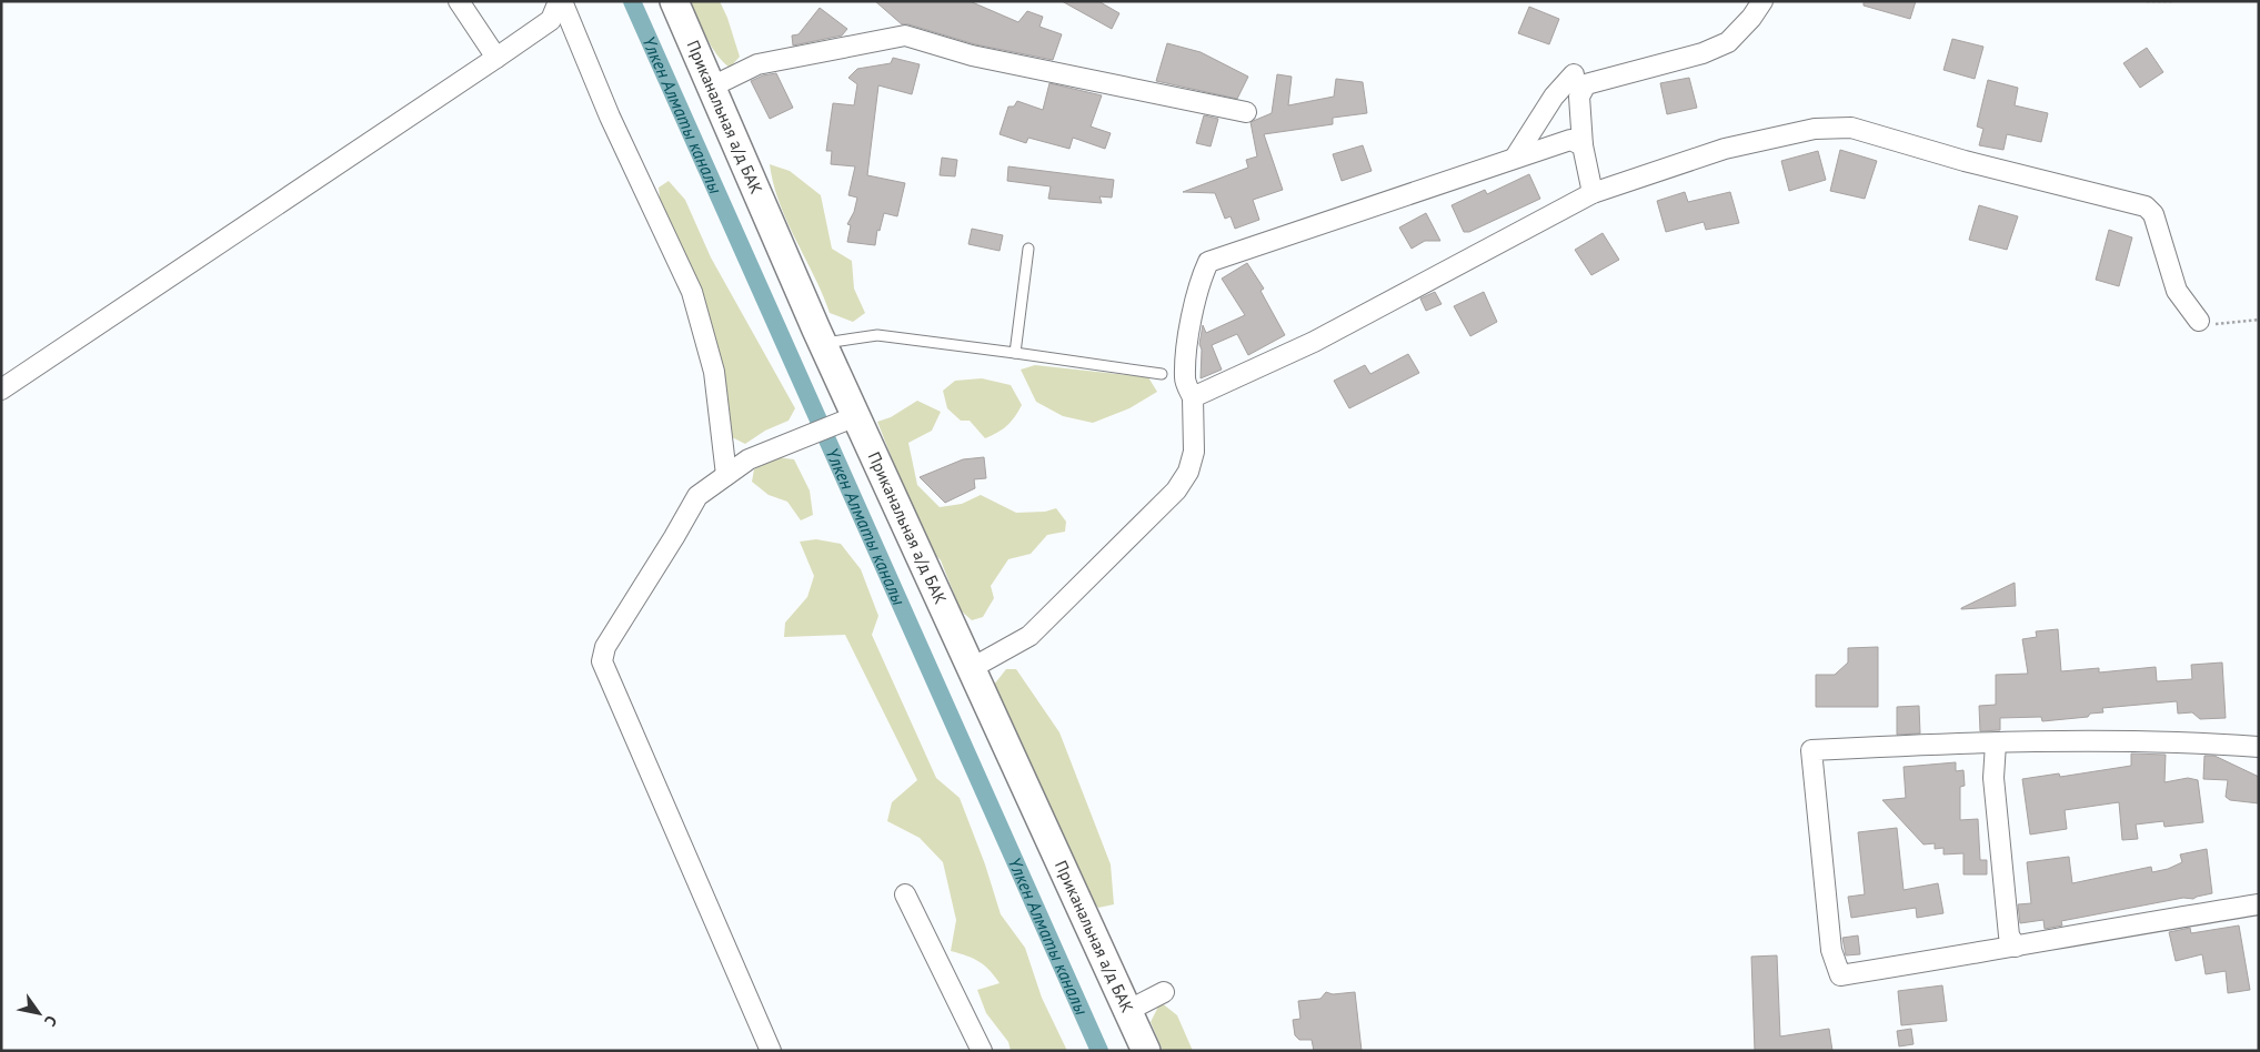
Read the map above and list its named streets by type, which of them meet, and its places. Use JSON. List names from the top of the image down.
{
  "streets": {
    "main road": ["Приканальная а/д БАК"]
  },
  "water": ["Үлкен Алматы каналы"],
  "north": "bottom right"
}
